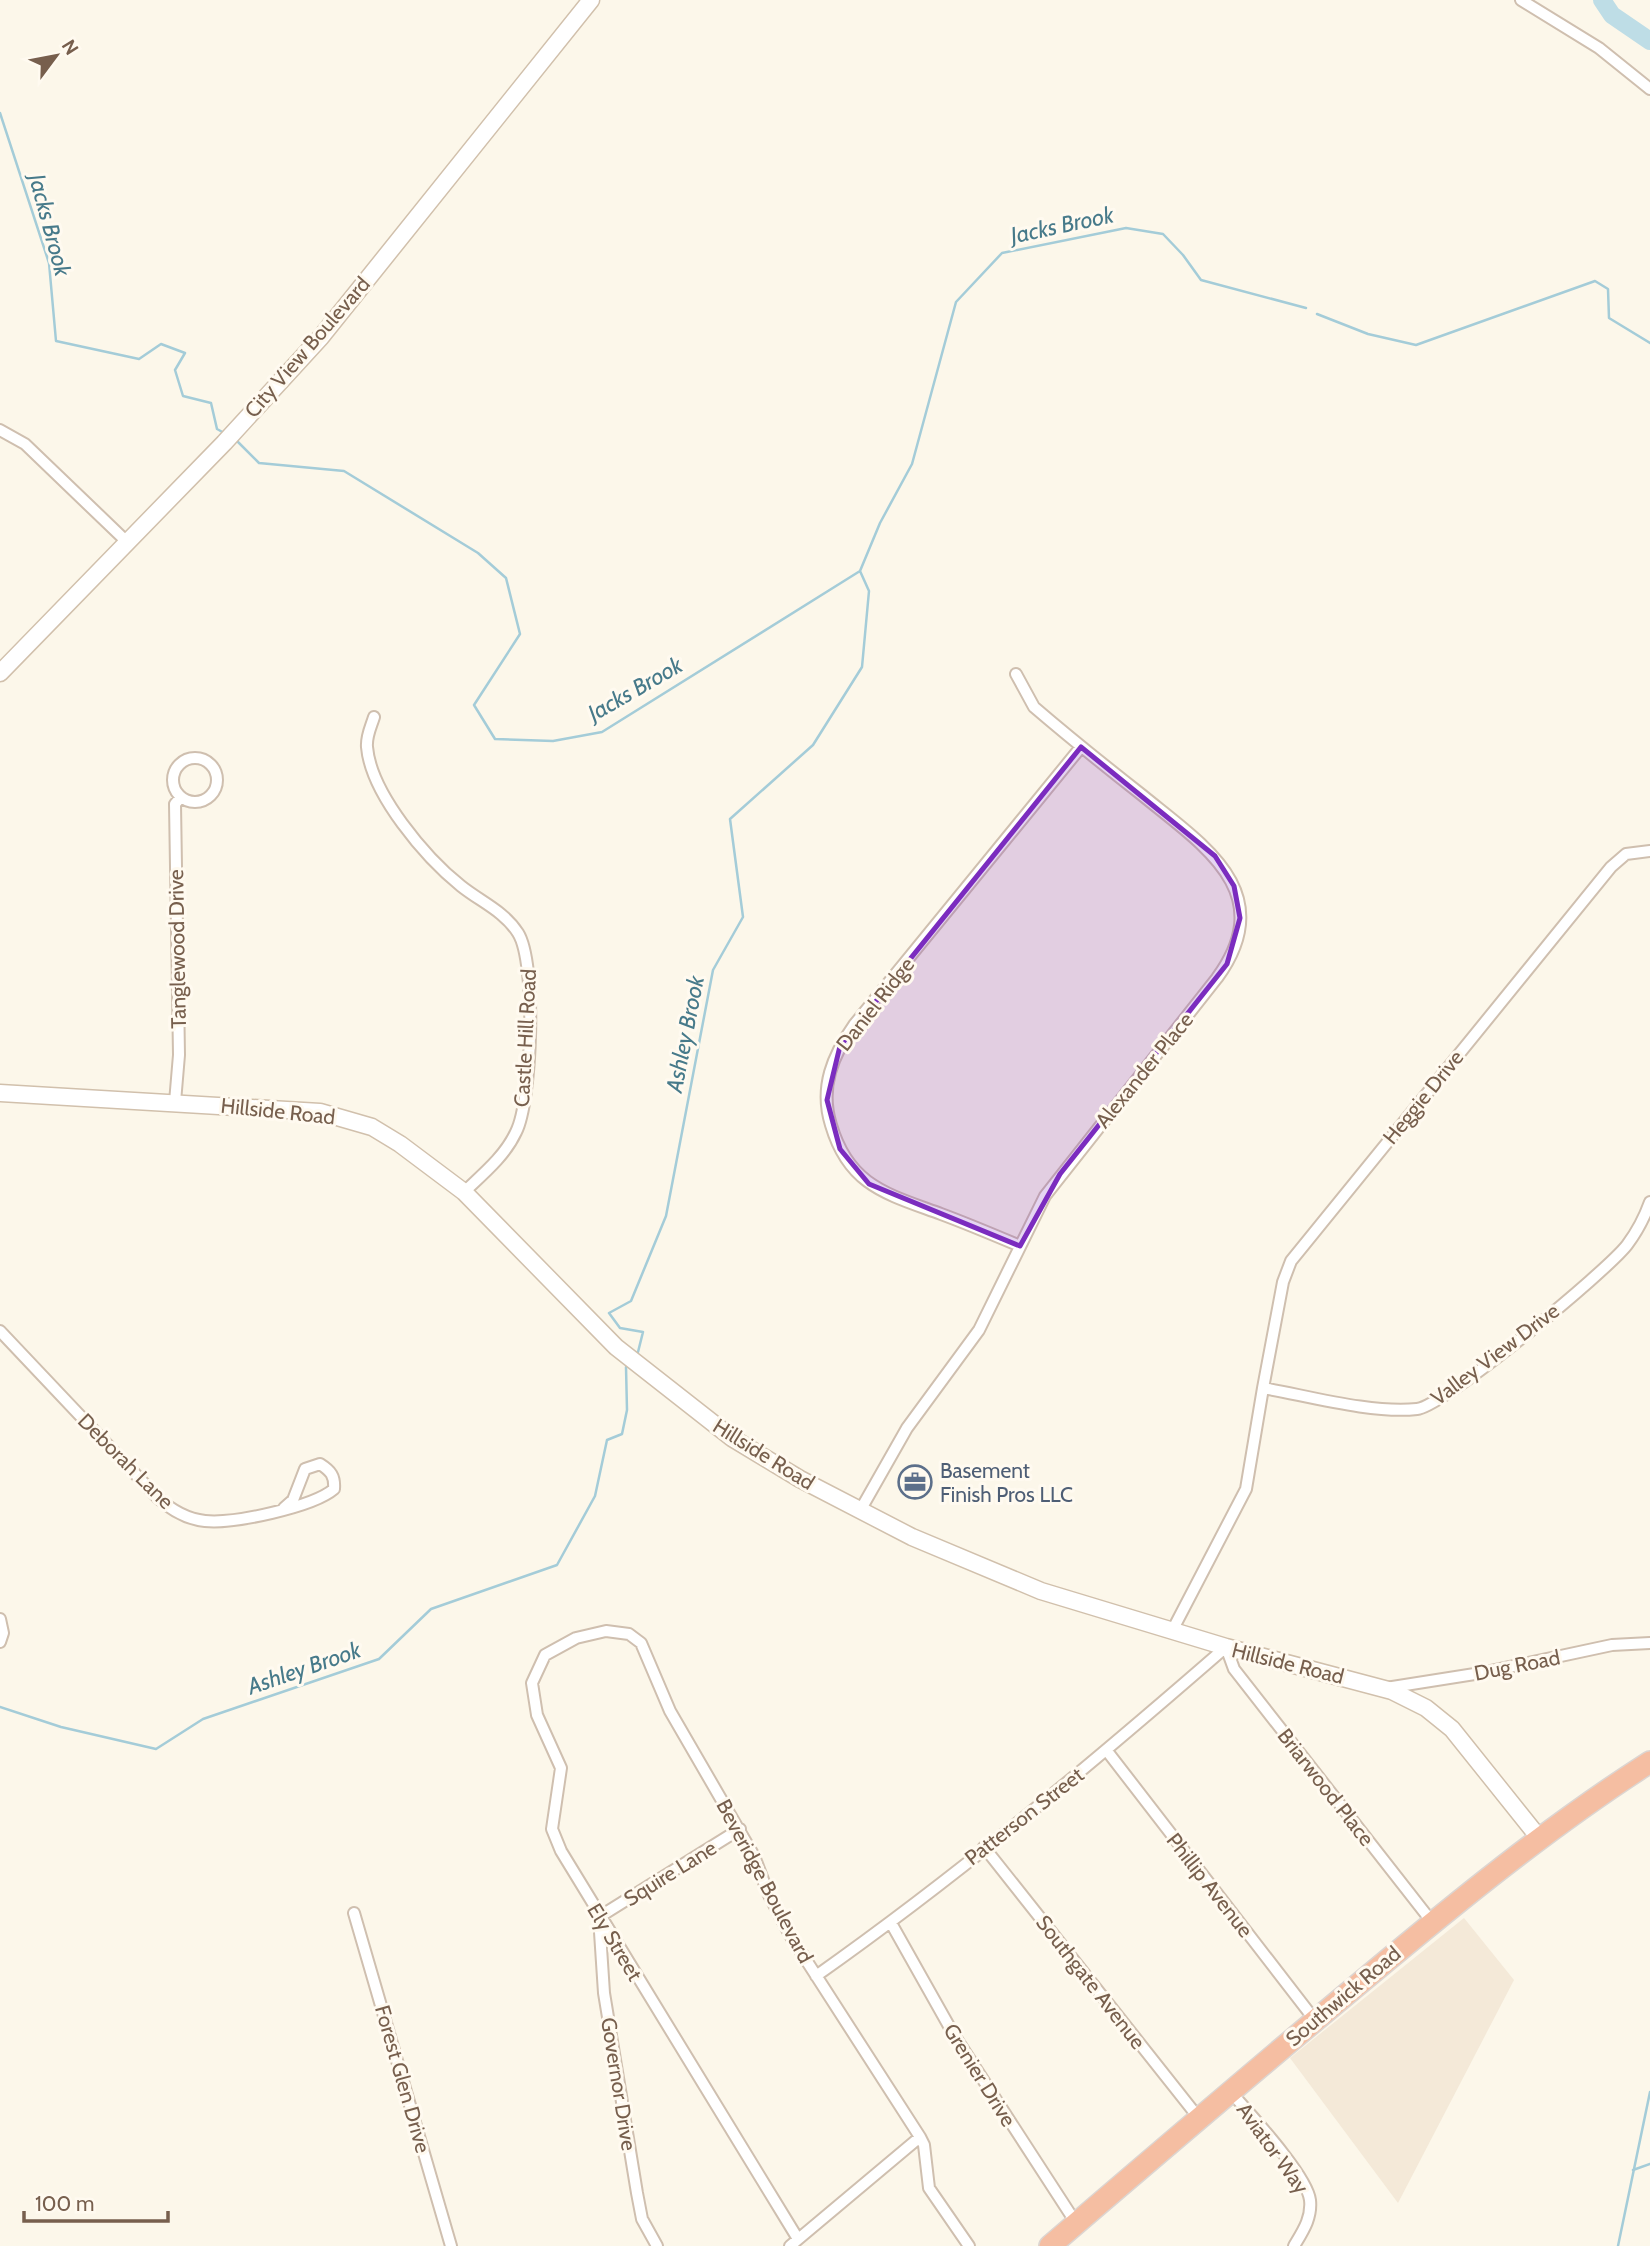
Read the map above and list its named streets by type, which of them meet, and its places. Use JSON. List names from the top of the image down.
{
  "streets": {
    "highway": ["Southwick Road"],
    "street": [
      "City View Boulevard",
      "Tanglewood Drive",
      "Daniel Ridge",
      "Castle Hill Road",
      "Alexander Place",
      "Heggie Drive",
      "Hillside Road",
      "Valley View Drive",
      "Deborah Lane",
      "Dug Road",
      "Briarwood Place",
      "Patterson Street",
      "Squire Lane",
      "Beveridge Boulevard",
      "Phillip Avenue",
      "Ely Street",
      "Southgate Avenue",
      "Grenier Drive",
      "Forest Glen Drive",
      "Governor Drive",
      "Aviator Way"
    ]
  },
  "crossings": [
    ["Tanglewood Drive", "Hillside Road"],
    ["Daniel Ridge", "Alexander Place"],
    ["Castle Hill Road", "Hillside Road"],
    ["Alexander Place", "Hillside Road"],
    ["Heggie Drive", "Valley View Drive"],
    ["Hillside Road", "Dug Road"],
    ["Hillside Road", "Briarwood Place"],
    ["Hillside Road", "Patterson Street"],
    ["Hillside Road", "Southwick Road"],
    ["Briarwood Place", "Patterson Street"],
    ["Briarwood Place", "Southwick Road"],
    ["Patterson Street", "Beveridge Boulevard"],
    ["Patterson Street", "Phillip Avenue"],
    ["Patterson Street", "Southgate Avenue"],
    ["Patterson Street", "Grenier Drive"],
    ["Squire Lane", "Beveridge Boulevard"],
    ["Squire Lane", "Ely Street"],
    ["Squire Lane", "Governor Drive"],
    ["Beveridge Boulevard", "Ely Street"],
    ["Phillip Avenue", "Southwick Road"],
    ["Ely Street", "Governor Drive"],
    ["Southgate Avenue", "Southwick Road"],
    ["Southwick Road", "Grenier Drive"],
    ["Southwick Road", "Aviator Way"]
  ],
  "water": ["Jacks Brook", "Ashley Brook"],
  "places": {
    "office": ["Basement Finish Pros LLC"]
  },
  "scale_bar": "100 m",
  "north": "top right"
}
